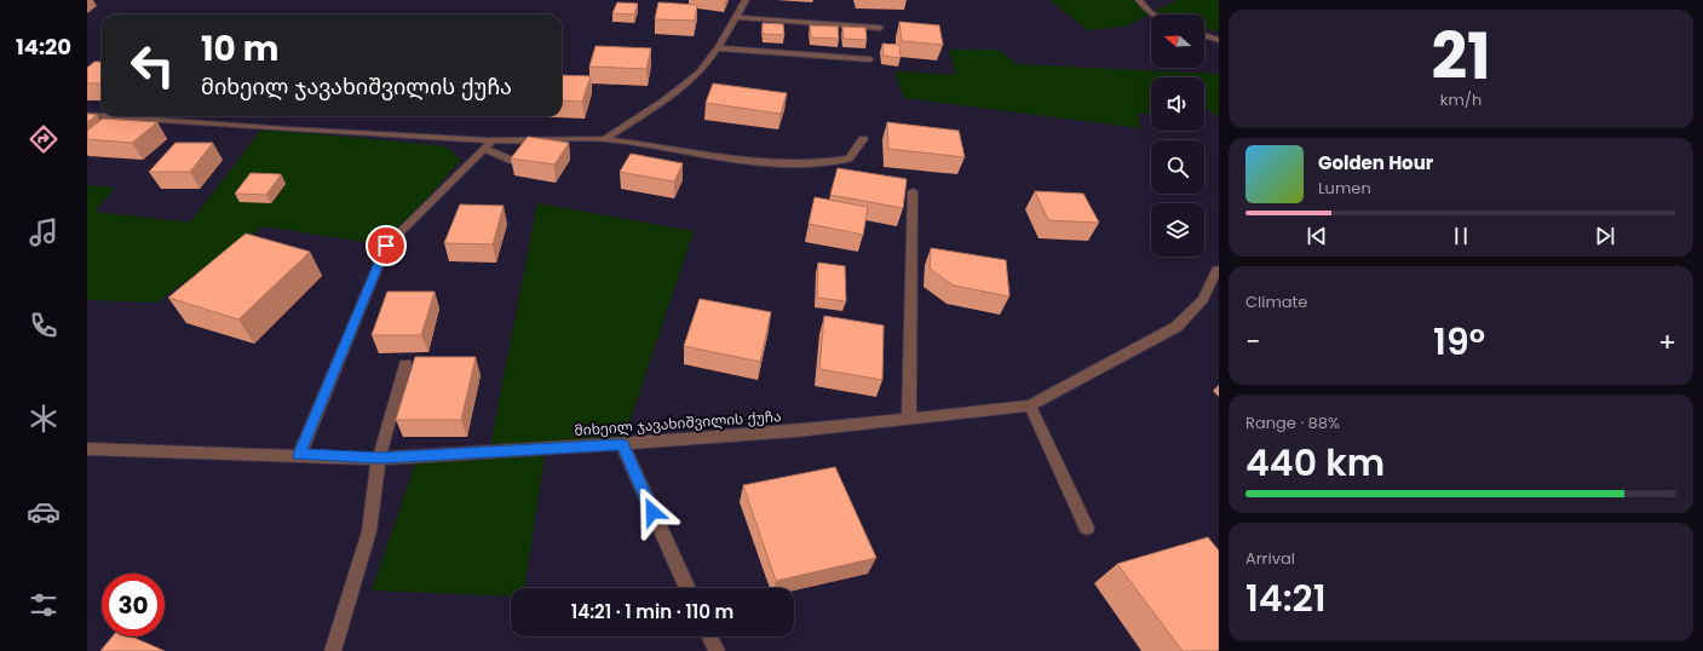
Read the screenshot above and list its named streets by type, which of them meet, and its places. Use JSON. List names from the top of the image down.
{
  "streets": {
    "street": ["მიხეილ ჯავახიშვილის ქუჩა"]
  },
  "north": "left",
  "page": {
    "tabs": "14:20",
    "tile": [
      ["21", "km/h"],
      "Climate",
      ["Range · 88%", "440 km"],
      ["Arrival", "14:21"]
    ],
    "turn": ["10 m", "მიხეილ ჯავახიშვილის ქუჩა"],
    "song": ["Golden Hour", "Lumen"],
    "heat": ["−", "19°", "+"],
    "limit": "30",
    "trip": "14:21 · 1 min · 110 m"
  }
}
